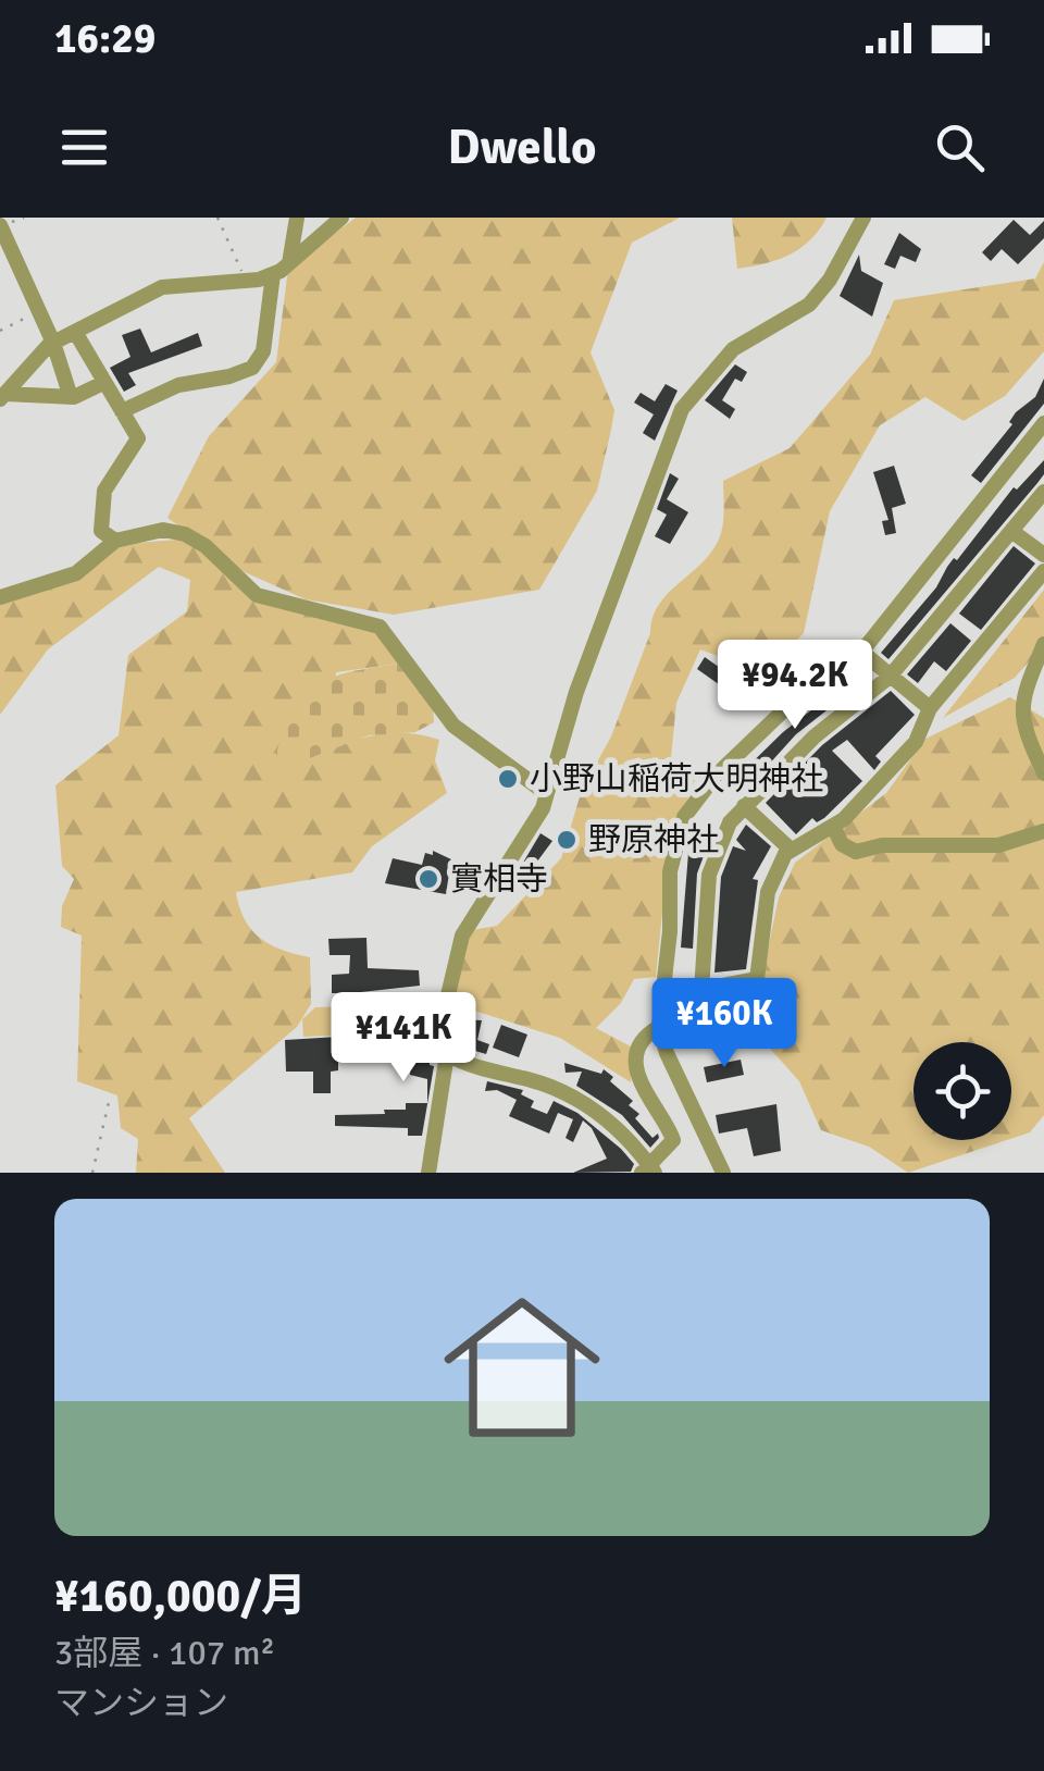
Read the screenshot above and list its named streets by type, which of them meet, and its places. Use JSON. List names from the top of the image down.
{
  "places": ["小野山稲荷大明神社", "野原神社", "實相寺"],
  "page": {
    "status": "16:29",
    "header": "Dwello",
    "price": ["¥94.2K", "¥160K", "¥141K"],
    "list": [
      {
        "name": "¥160,000/月",
        "note": "3部屋 · 107 m² · マンション"
      }
    ]
  }
}
